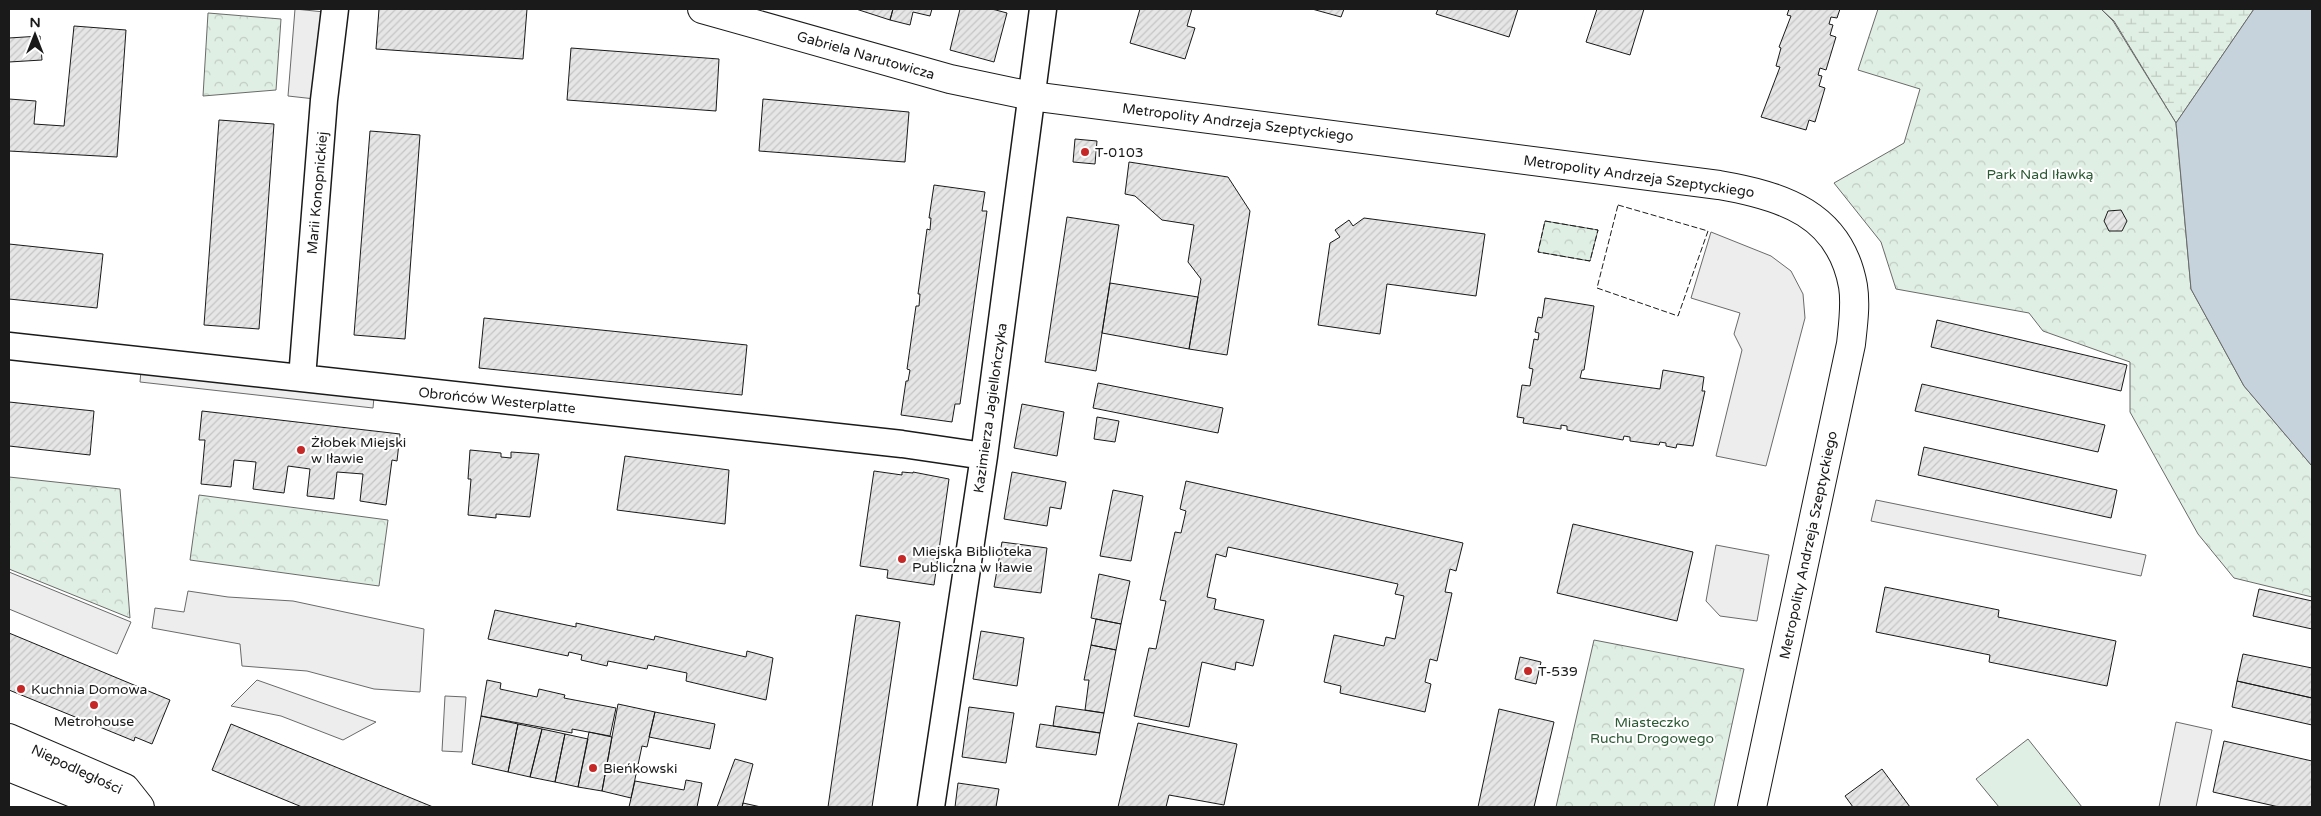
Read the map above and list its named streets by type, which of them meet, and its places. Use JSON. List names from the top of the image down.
{
  "streets": {
    "street": [
      "Gabriela Narutowicza",
      "Metropolity Andrzeja Szeptyckiego",
      "Marii Konopnickiej",
      "Obrońców Westerplatte",
      "Kazimierza Jagiellończyka",
      "Niepodległości"
    ]
  },
  "crossings": [
    ["Gabriela Narutowicza", "Metropolity Andrzeja Szeptyckiego"],
    ["Gabriela Narutowicza", "Kazimierza Jagiellończyka"],
    ["Metropolity Andrzeja Szeptyckiego", "Kazimierza Jagiellończyka"],
    ["Marii Konopnickiej", "Obrońców Westerplatte"],
    ["Obrońców Westerplatte", "Kazimierza Jagiellończyka"]
  ],
  "parks": ["Park Nad Iławką", "Miasteczko Ruchu Drogowego"],
  "places": [
    "T-0103",
    "Żłobek Miejski w Iławie",
    "Miejska Biblioteka Publiczna w Iławie",
    "T-539",
    "Kuchnia Domowa",
    "Metrohouse",
    "Bieńkowski"
  ],
  "north": "top"
}
